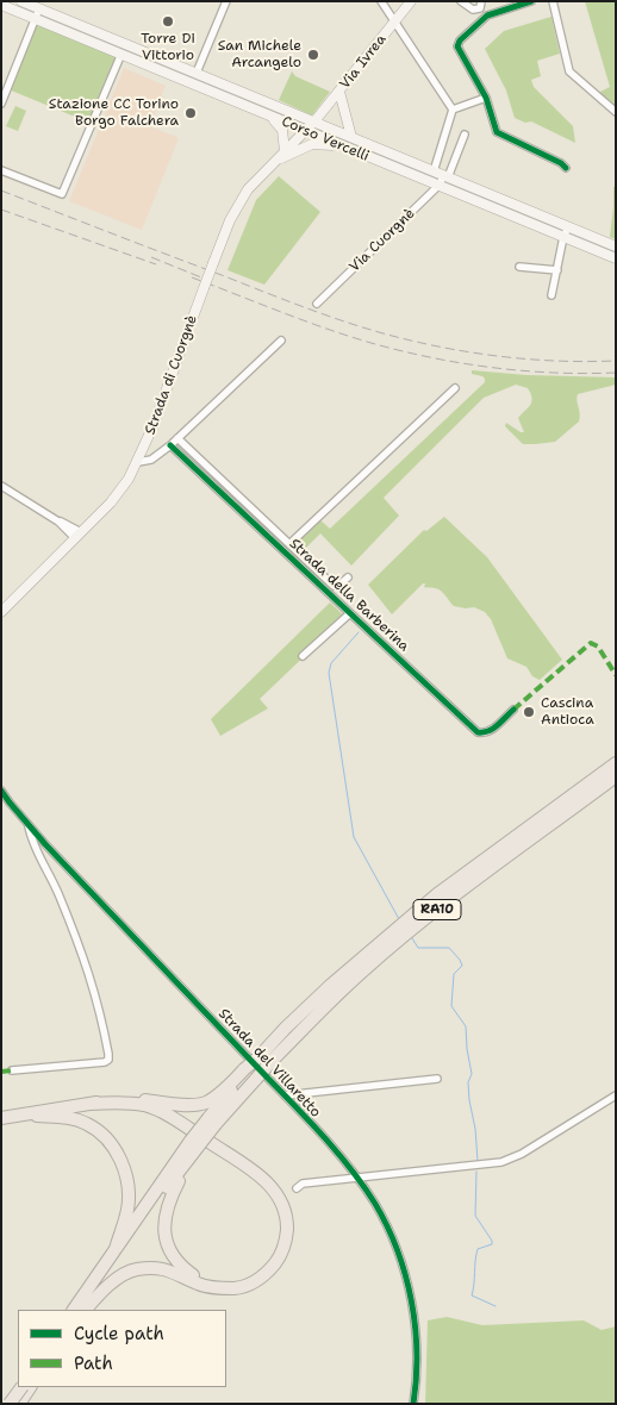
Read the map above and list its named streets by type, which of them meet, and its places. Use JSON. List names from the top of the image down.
{
  "streets": {
    "highway": ["RA10"],
    "main road": ["Via Ivrea", "Corso Vercelli", "Strada di Cuorgnè"],
    "street": ["Via Cuorgnè", "Strada della Barberina", "Strada del Villaretto"]
  },
  "crossings": [
    ["Via Ivrea", "Corso Vercelli"],
    ["Via Ivrea", "Strada di Cuorgnè"],
    ["Corso Vercelli", "Via Cuorgnè"],
    ["Corso Vercelli", "Strada di Cuorgnè"]
  ],
  "places": [
    "Torre Di Vittorio",
    "San Michele Arcangelo",
    "Stazione CC Torino Borgo Falchera",
    "Cascina Antioca"
  ],
  "legend": ["Cycle path", "Path"]
}
